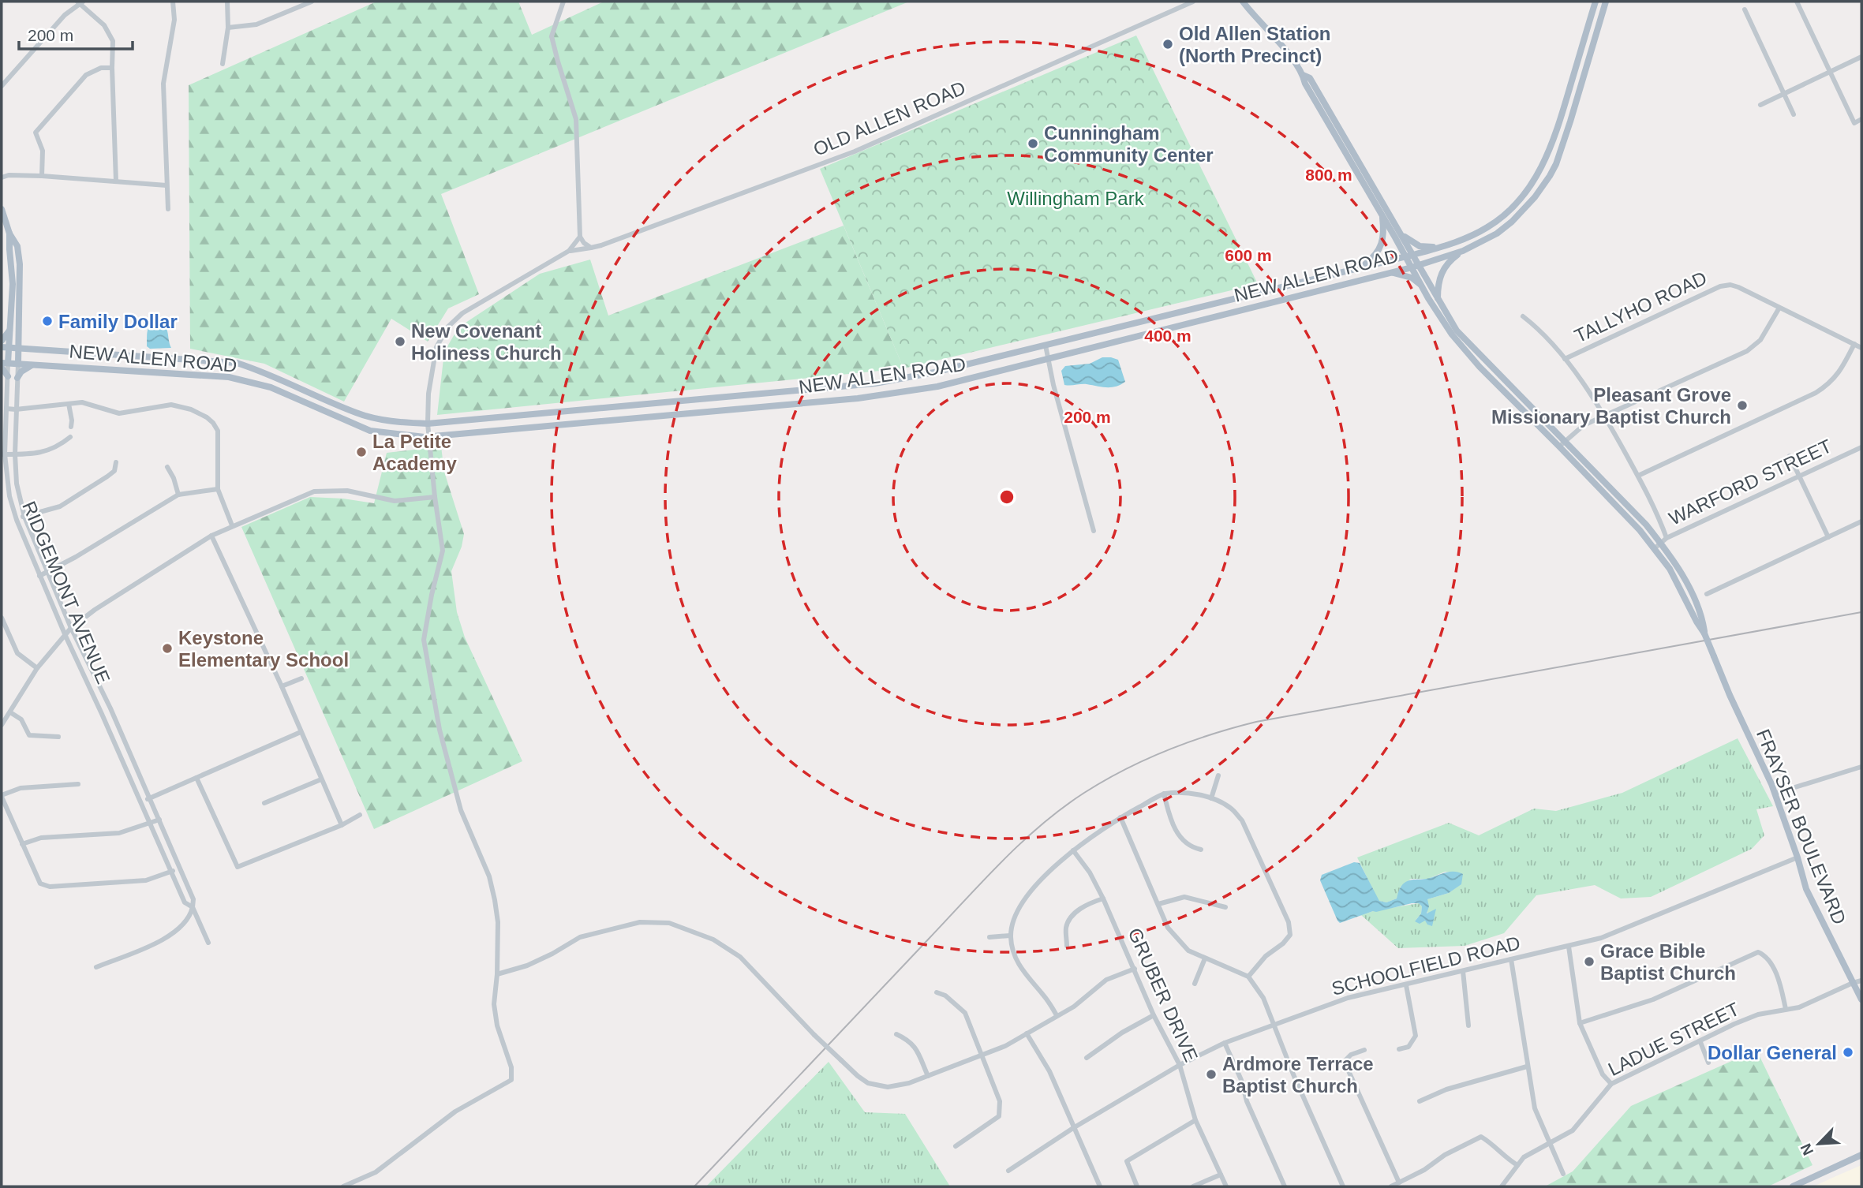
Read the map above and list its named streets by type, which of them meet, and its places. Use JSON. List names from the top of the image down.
{
  "streets": {
    "main road": ["NEW ALLEN ROAD", "RIDGEMONT AVENUE", "FRAYSER BOULEVARD"],
    "street": [
      "OLD ALLEN ROAD",
      "TALLYHO ROAD",
      "WARFORD STREET",
      "SCHOOLFIELD ROAD",
      "GRUBER DRIVE",
      "LADUE STREET"
    ]
  },
  "crossings": [
    ["NEW ALLEN ROAD", "RIDGEMONT AVENUE"],
    ["FRAYSER BOULEVARD", "SCHOOLFIELD ROAD"],
    ["FRAYSER BOULEVARD", "LADUE STREET"],
    ["SCHOOLFIELD ROAD", "GRUBER DRIVE"]
  ],
  "parks": ["Willingham Park"],
  "places": [
    "Old Allen Station (North Precinct)",
    "Cunningham Community Center",
    "Family Dollar",
    "New Covenant Holiness Church",
    "Pleasant Grove Missionary Baptist Church",
    "La Petite Academy",
    "Keystone Elementary School",
    "Grace Bible Baptist Church",
    "Dollar General",
    "Ardmore Terrace Baptist Church"
  ],
  "scale_bar": "200 m",
  "north": "bottom left",
  "rings": [
    "800 m",
    "600 m",
    "400 m",
    "200 m"
  ]
}
